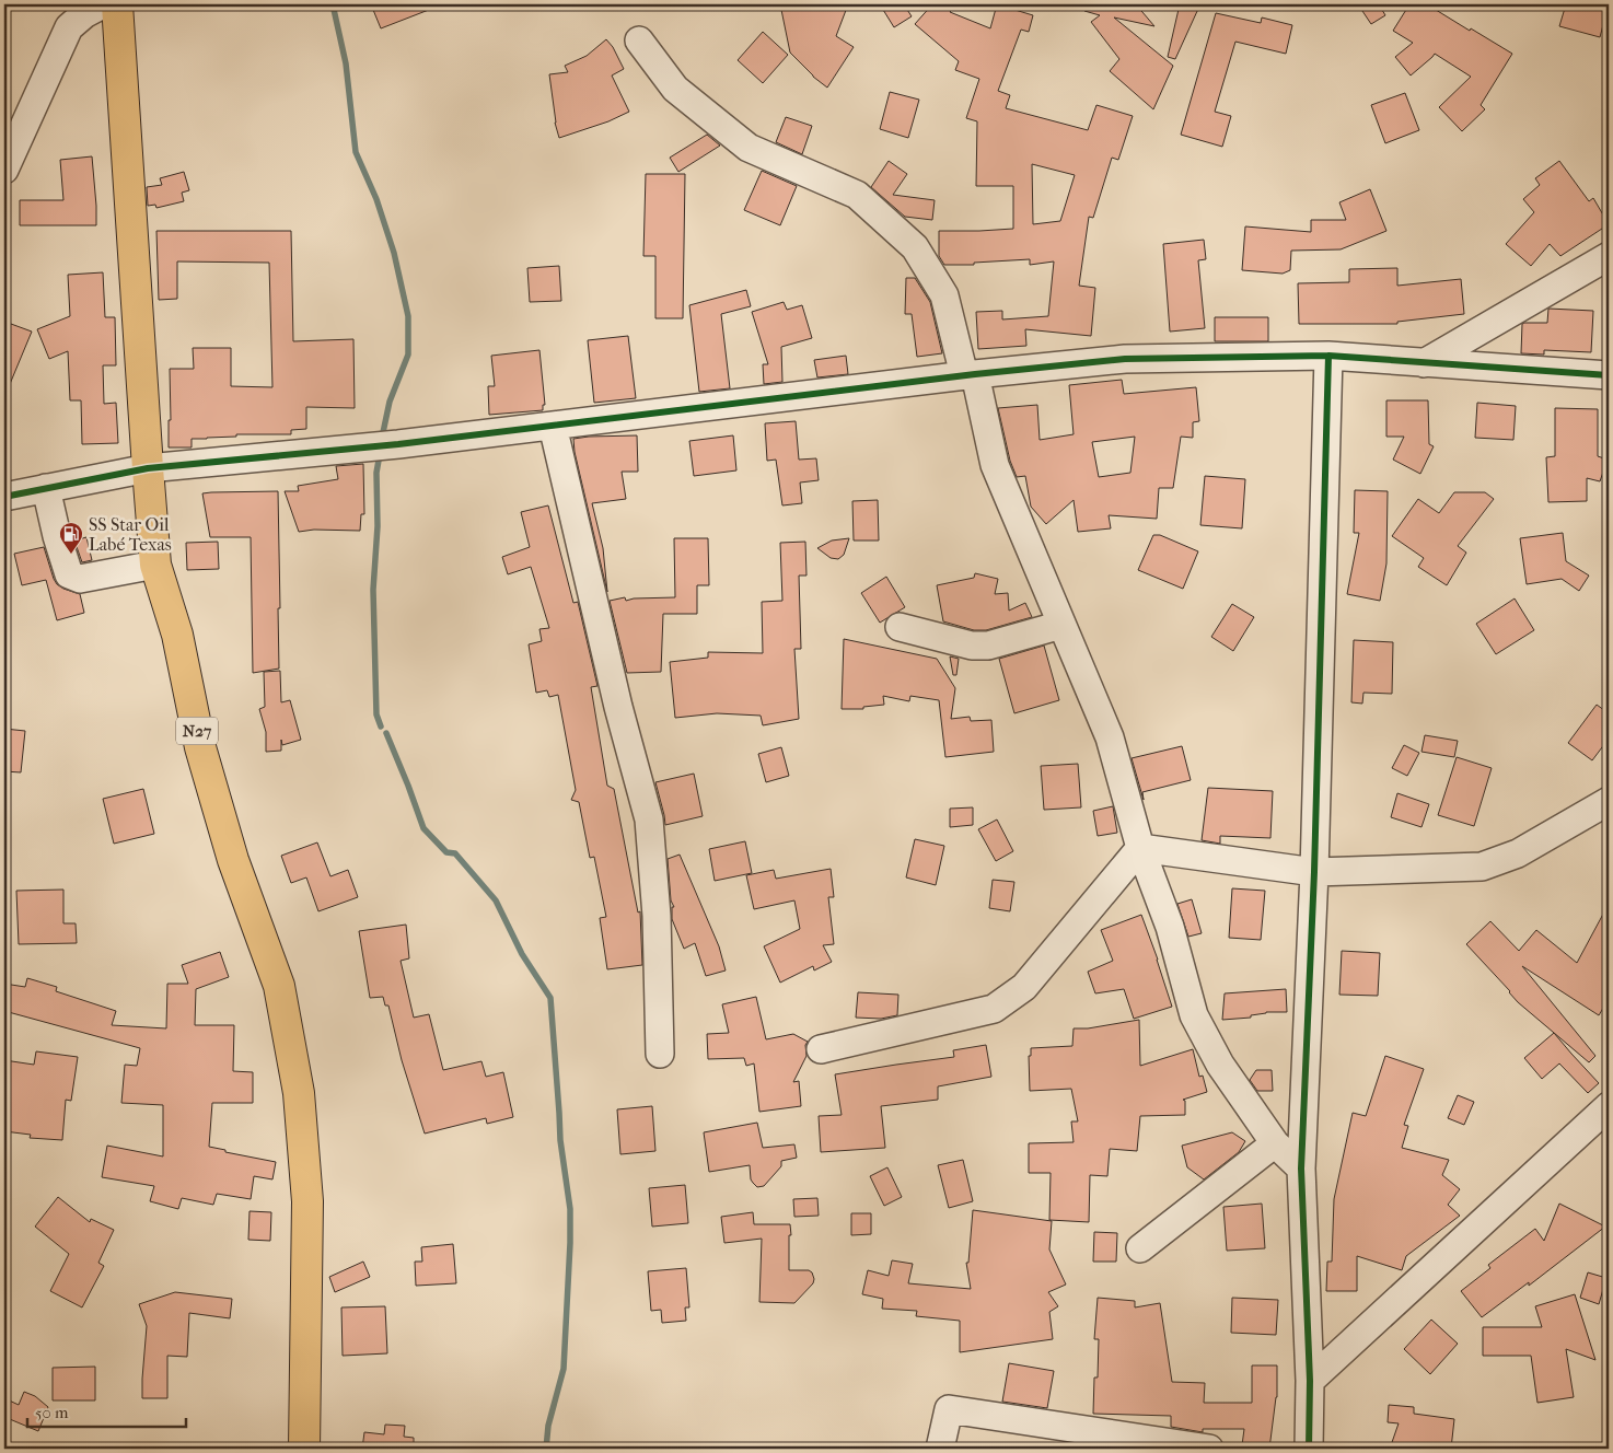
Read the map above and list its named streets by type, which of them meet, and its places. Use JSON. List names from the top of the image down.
{
  "streets": {
    "main road": ["N27"]
  },
  "places": {
    "fuel station": ["SS Star Oil Labé Texas"]
  },
  "scale_bar": "50 m"
}
